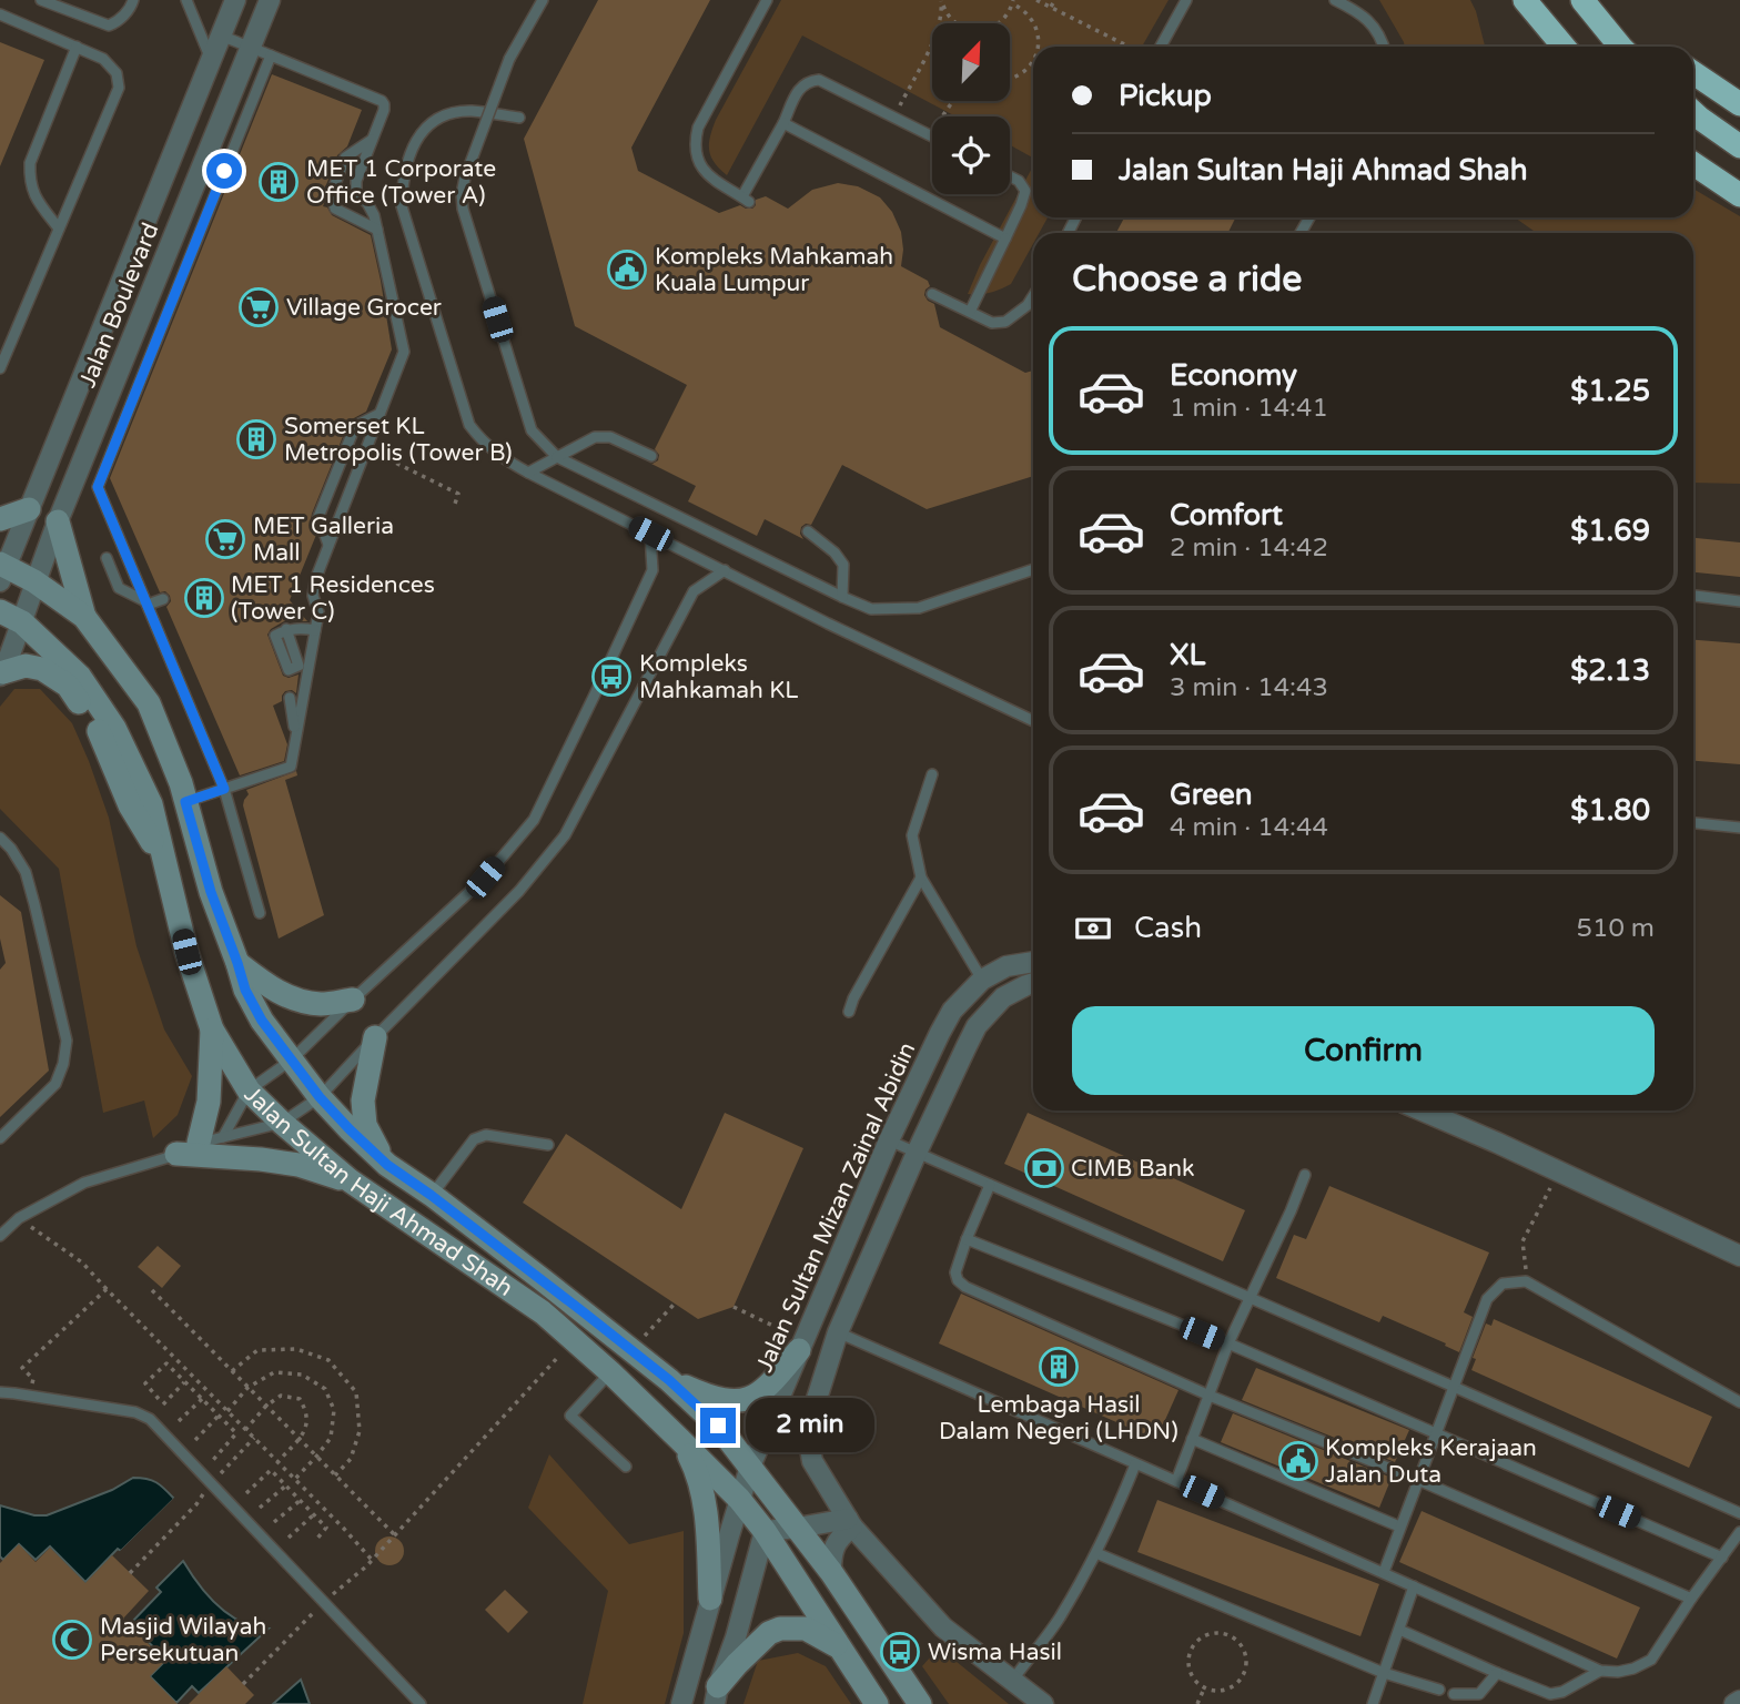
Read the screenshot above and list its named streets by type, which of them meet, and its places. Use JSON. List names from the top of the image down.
{
  "streets": {
    "street": ["Jalan Boulevard", "Jalan Sultan Haji Ahmad Shah", "Jalan Sultan Mizan Zainal Abidin"]
  },
  "crossings": [
    ["Jalan Boulevard", "Jalan Sultan Haji Ahmad Shah"],
    ["Jalan Sultan Haji Ahmad Shah", "Jalan Sultan Mizan Zainal Abidin"]
  ],
  "places": {
    "building": [
      "MET 1 Corporate Office (Tower A)",
      "Somerset KL Metropolis (Tower B)",
      "MET 1 Residences (Tower C)",
      "Lembaga Hasil Dalam Negeri (LHDN)"
    ],
    "public building": ["Kompleks Mahkamah Kuala Lumpur", "Kompleks Kerajaan Jalan Duta"],
    "supermarket": ["Village Grocer", "MET Galleria Mall"],
    "bus stop": ["Kompleks Mahkamah KL", "Wisma Hasil"],
    "bank": ["CIMB Bank"],
    "mosque": ["Masjid Wilayah Persekutuan"]
  },
  "north": "top right",
  "page": {
    "banner": ["Pickup", "Jalan Sultan Haji Ahmad Shah"],
    "heading": "Choose a ride",
    "list": [
      {
        "name": "Economy",
        "note": "1 min · 14:41",
        "value": "$1.25"
      },
      {
        "name": "Comfort",
        "note": "2 min · 14:42",
        "value": "$1.69"
      },
      {
        "name": "XL",
        "note": "3 min · 14:43",
        "value": "$2.13"
      },
      {
        "name": "Green",
        "note": "4 min · 14:44",
        "value": "$1.80"
      }
    ],
    "pay": ["Cash", "510 m"],
    "buttons": "Confirm",
    "bubble": "2 min"
  }
}
